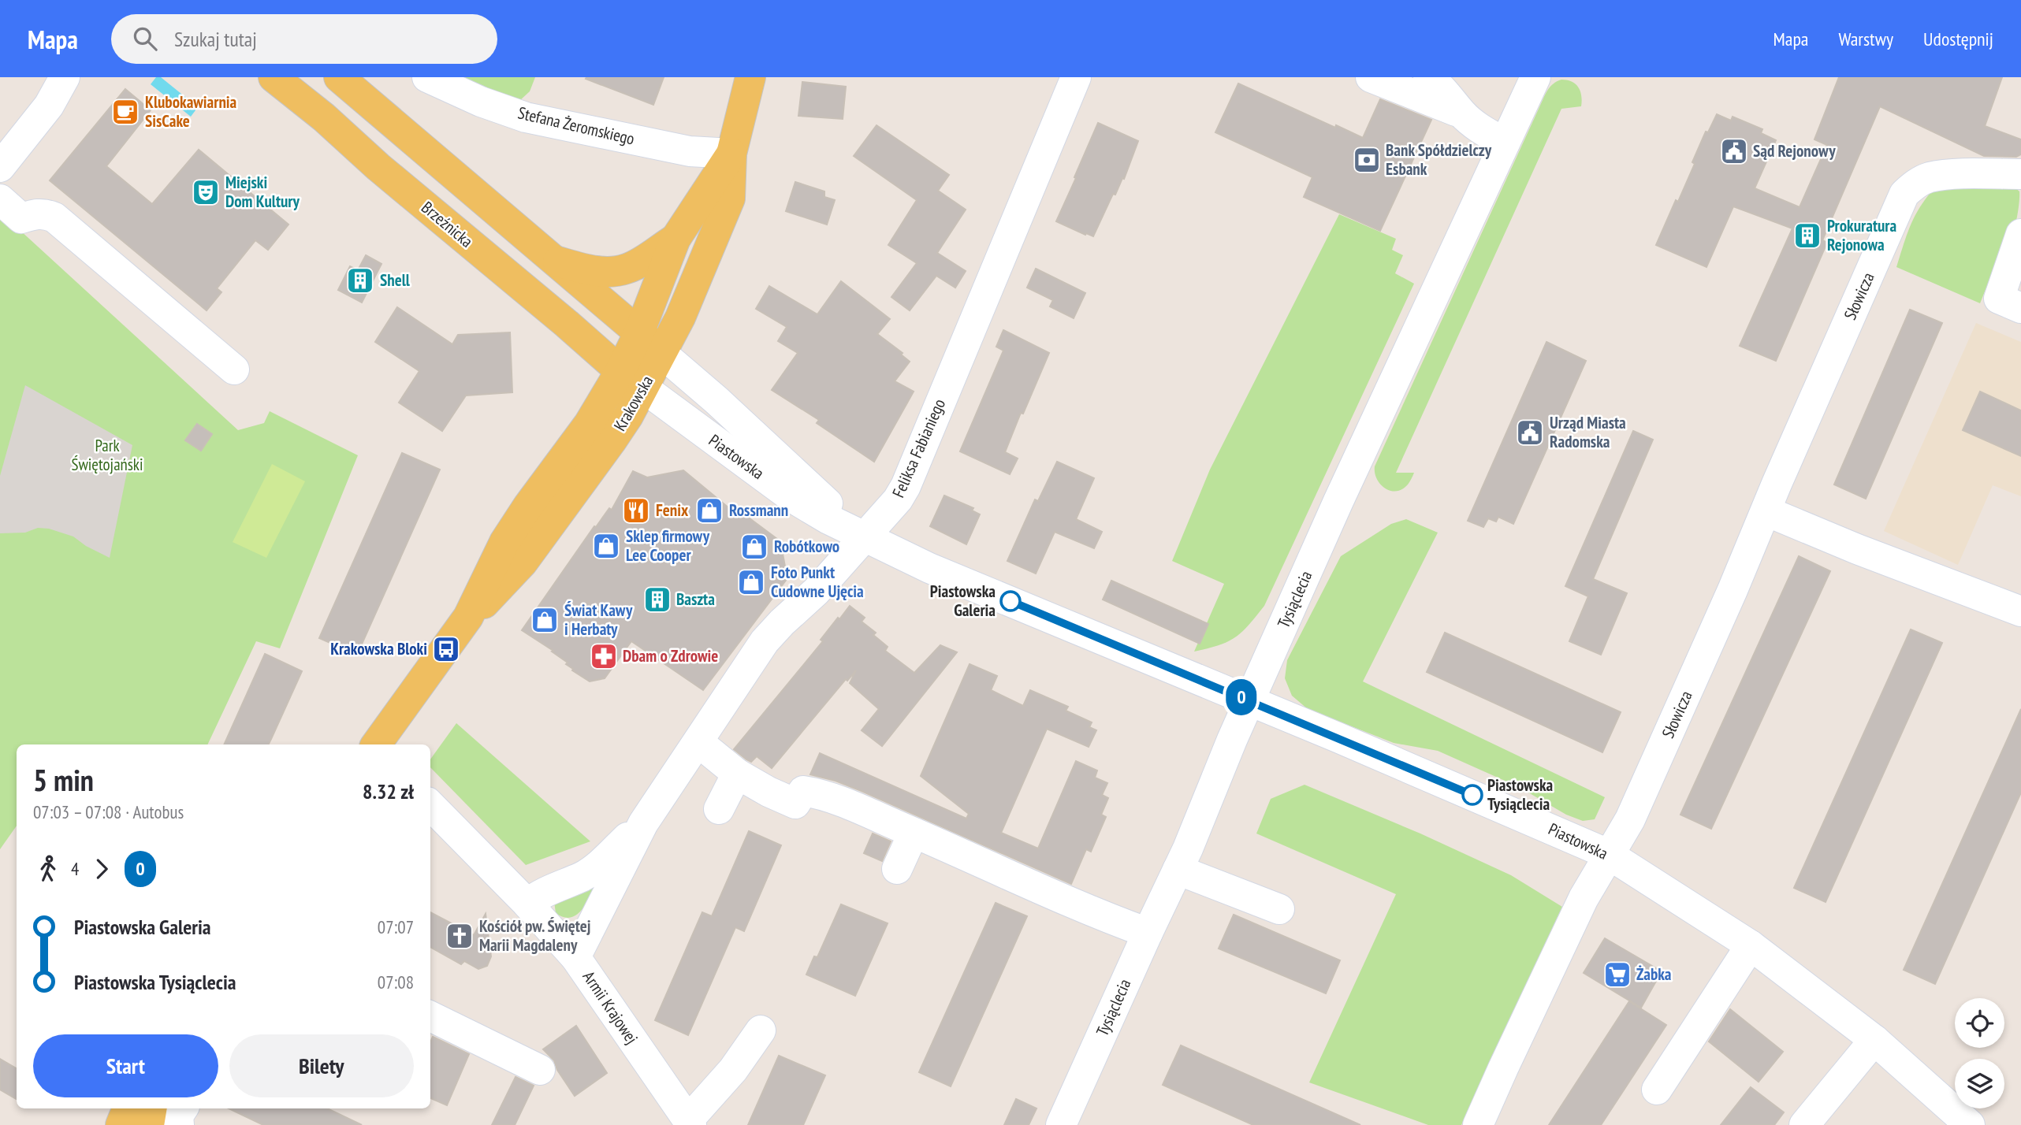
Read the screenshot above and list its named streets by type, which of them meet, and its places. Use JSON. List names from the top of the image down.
{
  "streets": {
    "main road": ["Brzeźnicka", "Krakowska"],
    "street": [
      "Stefana Żeromskiego",
      "Słowicza",
      "Feliksa Fabianiego",
      "Piastowska",
      "Tysiąclecia",
      "Armii Krajowej"
    ]
  },
  "crossings": [
    ["Stefana Żeromskiego", "Krakowska"],
    ["Brzeźnicka", "Krakowska"],
    ["Brzeźnicka", "Piastowska"],
    ["Słowicza", "Piastowska"],
    ["Krakowska", "Piastowska"],
    ["Feliksa Fabianiego", "Piastowska"],
    ["Feliksa Fabianiego", "Armii Krajowej"],
    ["Piastowska", "Tysiąclecia"]
  ],
  "parks": ["Park Świętojański"],
  "places": {
    "cafe": ["Klubokawiarnia SisCake"],
    "public building": ["Sąd Rejonowy", "Urząd Miasta Radomska"],
    "bank": ["Bank Spółdzielczy Esbank"],
    "theatre": ["Miejski Dom Kultury"],
    "building": ["Prokuratura Rejonowa", "Shell", "Baszta"],
    "restaurant": ["Fenix"],
    "shop": [
      "Rossmann",
      "Sklep firmowy Lee Cooper",
      "Robótkowo",
      "Foto Punkt Cudowne Ujęcia",
      "Świat Kawy i Herbaty"
    ],
    "other": ["Piastowska Galeria", "Piastowska Tysiąclecia"],
    "bus stop": ["Krakowska Bloki"],
    "pharmacy": ["Dbam o Zdrowie"],
    "church": ["Kościół pw. Świętej Marii Magdaleny"],
    "supermarket": ["Żabka"]
  },
  "lines": ["bus line 0"],
  "page": {
    "header": "Mapa",
    "search": "Szukaj tutaj",
    "nav": ["Mapa", "Warstwy", "Udostępnij"],
    "on_map": "0",
    "heading": ["5 min", "07:03 – 07:08 · Autobus", "8.32 zł"],
    "legs": ["4", "0"],
    "list": [
      {
        "name": "Piastowska Galeria",
        "value": "07:07"
      },
      {
        "name": "Piastowska Tysiąclecia",
        "value": "07:08"
      }
    ],
    "buttons": ["Start", "Bilety"]
  }
}
